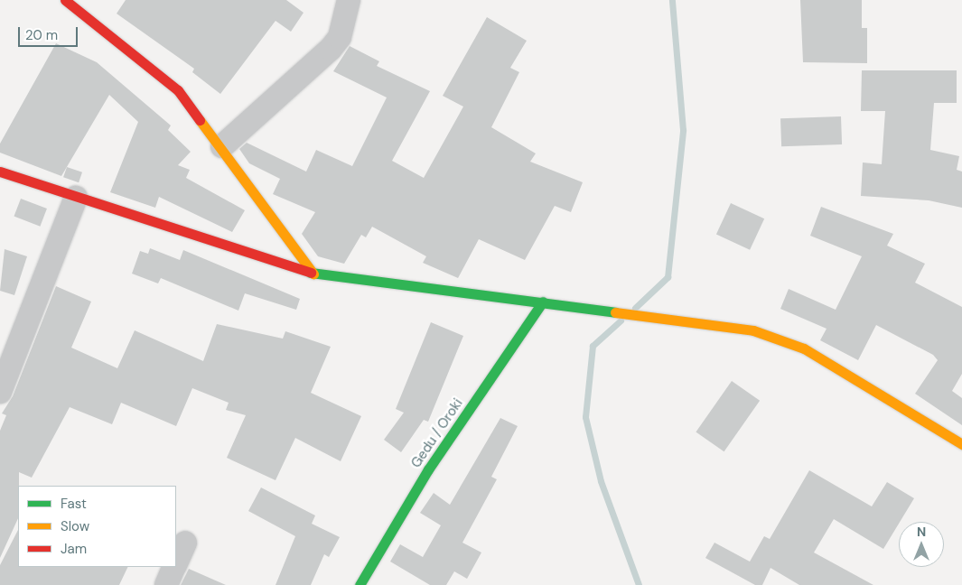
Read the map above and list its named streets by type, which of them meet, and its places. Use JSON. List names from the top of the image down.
{
  "streets": {
    "street": ["Gedu / Oroki"]
  },
  "legend": ["Fast", "Slow", "Jam"],
  "scale_bar": "20 m",
  "north": "top"
}
